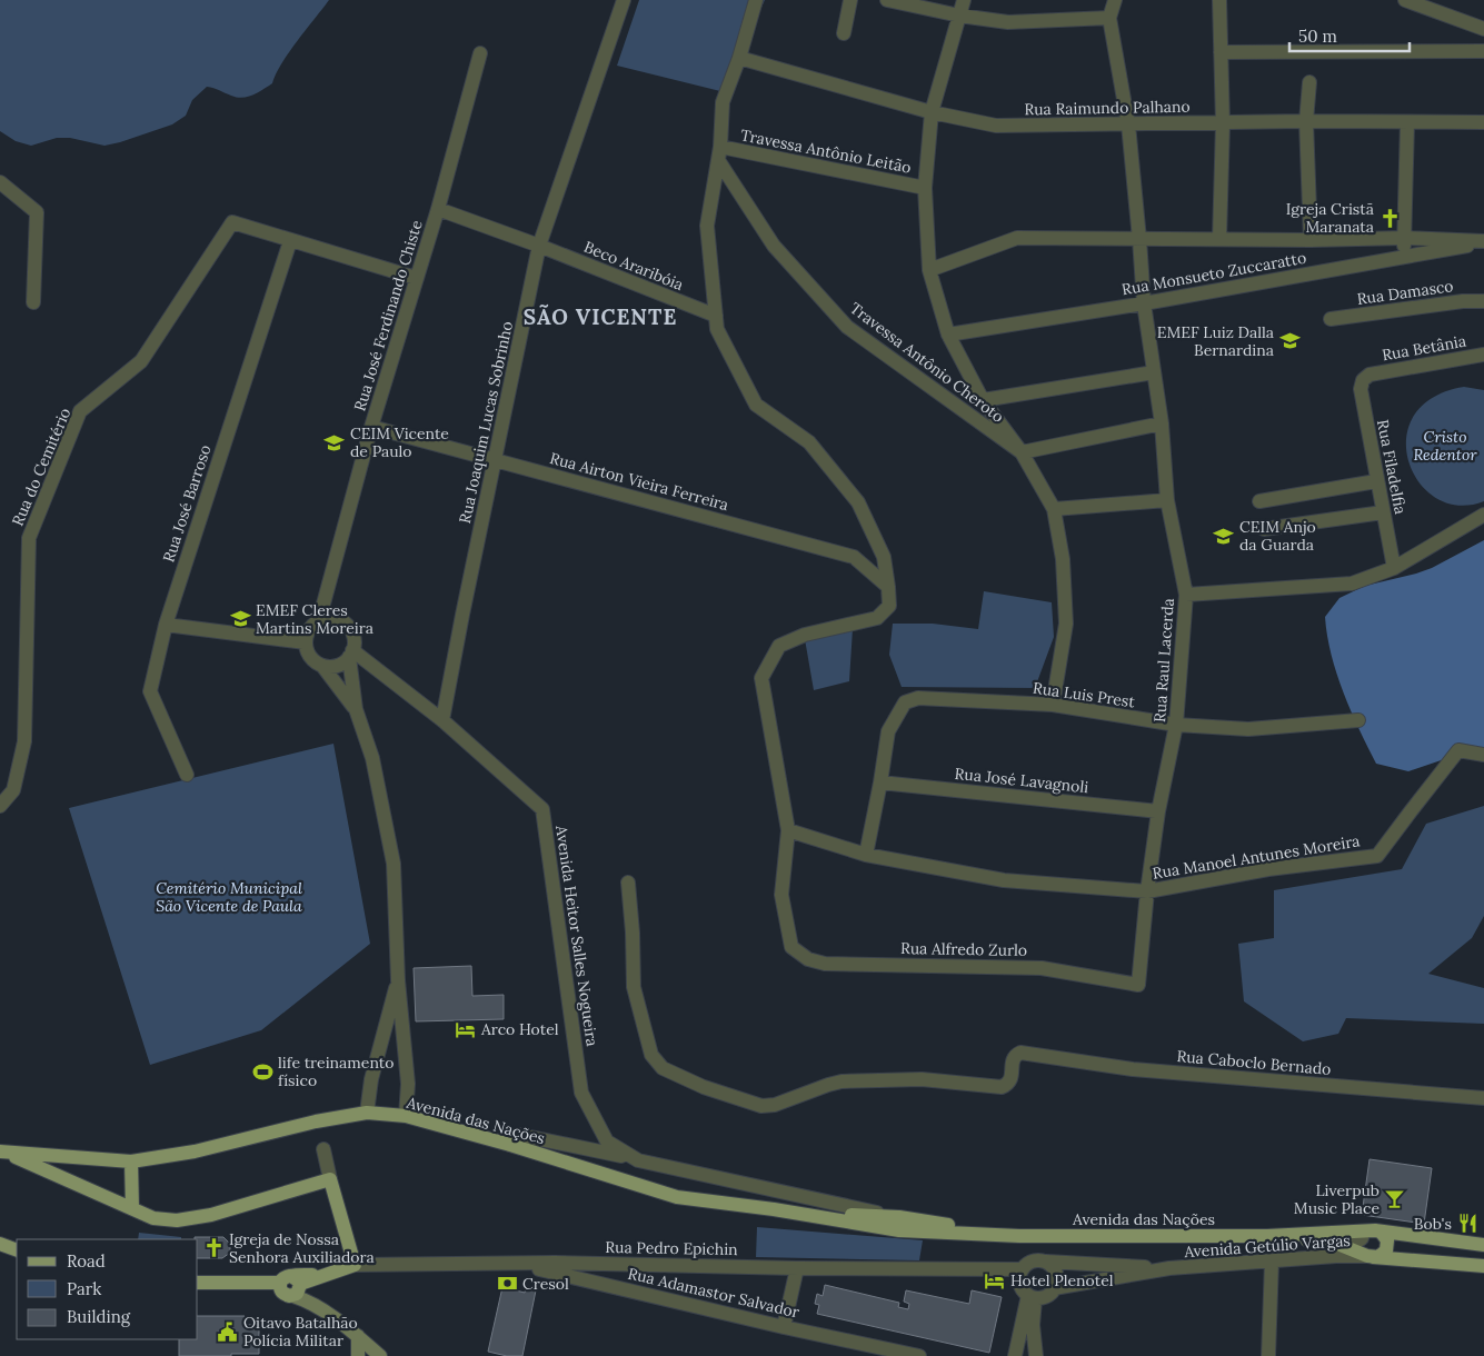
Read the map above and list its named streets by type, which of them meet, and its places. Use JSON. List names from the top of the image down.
{
  "streets": {
    "main road": ["Avenida das Nações", "Rua Pedro Epichin"],
    "street": [
      "Rua Raimundo Palhano",
      "Travessa Antônio Leitão",
      "Beco Araribóia",
      "Rua Monsueto Zuccaratto",
      "Rua Damasco",
      "Rua José Ferdinando Chiste",
      "Rua Betânia",
      "Travessa Antônio Cheroto",
      "Rua Joaquim Lucas Sobrinho",
      "Rua do Cemitério",
      "Rua Filadelfia",
      "Rua Airton Vieira Ferreira",
      "Rua José Barroso",
      "Rua Raul Lacerda",
      "Rua Luis Prest",
      "Rua José Lavagnoli",
      "Rua Manoel Antunes Moreira",
      "Avenida Heitor Salles Nogueira",
      "Rua Alfredo Zurlo",
      "Rua Caboclo Bernado",
      "Avenida Getúlio Vargas",
      "Rua Adamastor Salvador"
    ]
  },
  "crossings": [
    ["Rua Raimundo Palhano", "Rua Raul Lacerda"],
    ["Travessa Antônio Leitão", "Travessa Antônio Cheroto"],
    ["Beco Araribóia", "Rua José Ferdinando Chiste"],
    ["Beco Araribóia", "Rua Joaquim Lucas Sobrinho"],
    ["Rua Monsueto Zuccaratto", "Rua Raul Lacerda"],
    ["Rua José Ferdinando Chiste", "Rua Airton Vieira Ferreira"],
    ["Rua José Ferdinando Chiste", "Avenida Heitor Salles Nogueira"],
    ["Rua Betânia", "Rua Filadelfia"],
    ["Rua Joaquim Lucas Sobrinho", "Rua Airton Vieira Ferreira"],
    ["Rua Joaquim Lucas Sobrinho", "Avenida Heitor Salles Nogueira"],
    ["Rua do Cemitério", "Rua José Barroso"],
    ["Rua Raul Lacerda", "Rua Luis Prest"],
    ["Rua Raul Lacerda", "Rua José Lavagnoli"],
    ["Rua Raul Lacerda", "Rua Manoel Antunes Moreira"],
    ["Rua Raul Lacerda", "Rua Alfredo Zurlo"],
    ["Rua Luis Prest", "Rua José Lavagnoli"],
    ["Rua Manoel Antunes Moreira", "Rua Alfredo Zurlo"],
    ["Avenida das Nações", "Avenida Getúlio Vargas"],
    ["Avenida Getúlio Vargas", "Rua Pedro Epichin"],
    ["Rua Pedro Epichin", "Rua Adamastor Salvador"]
  ],
  "districts": ["SÃO VICENTE"],
  "parks": ["Cristo Redentor", "Cemitério Municipal São Vicente de Paula"],
  "places": {
    "church": ["Igreja Cristã Maranata", "Igreja de Nossa Senhora Auxiliadora"],
    "school or university": [
      "EMEF Luiz Dalla Bernardina",
      "CEIM Vicente de Paulo",
      "CEIM Anjo da Guarda",
      "EMEF Cleres Martins Moreira"
    ],
    "hotel": ["Arco Hotel", "Hotel Plenotel"],
    "sports": ["life treinamento físico"],
    "bar": ["Liverpub Music Place"],
    "restaurant": ["Bob's"],
    "bank": ["Cresol"],
    "public building": ["Oitavo Batalhão Polícia Militar"]
  },
  "legend": ["Road", "Park", "Building"],
  "scale_bar": "50 m"
}
